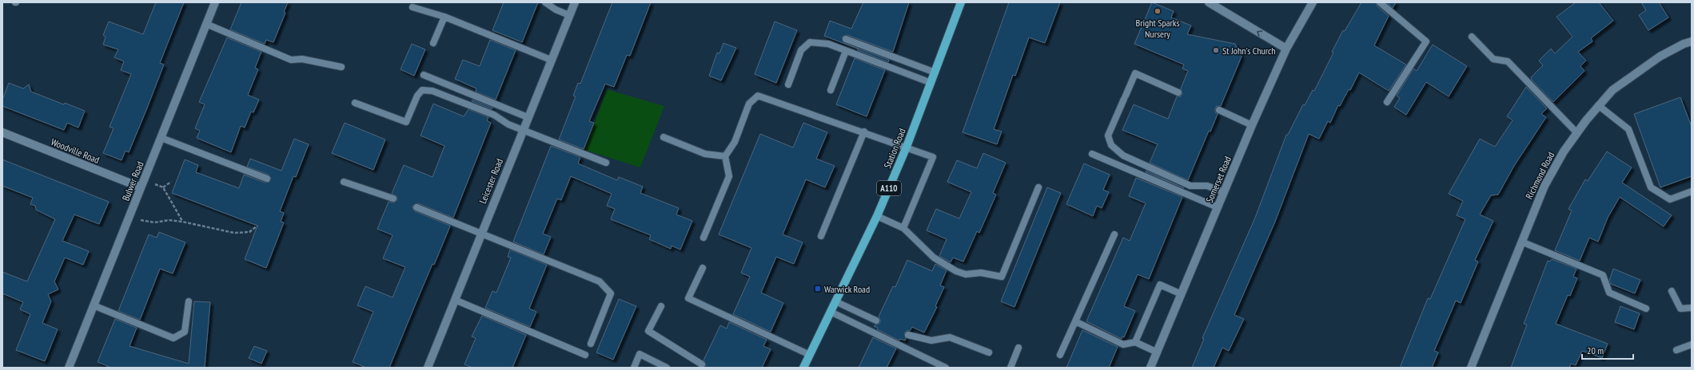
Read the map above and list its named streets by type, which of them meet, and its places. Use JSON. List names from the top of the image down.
{
  "streets": {
    "main road": ["Station Road", "A110"],
    "street": [
      "Woodville Road",
      "Richmond Road",
      "Somerset Road",
      "Bulwer Road",
      "Leicester Road"
    ]
  },
  "crossings": [
    ["Woodville Road", "Bulwer Road"]
  ],
  "places": {
    "other": ["Bright Sparks Nursery", "St John's Church"],
    "transit": ["Warwick Road"]
  },
  "scale_bar": "20 m"
}
